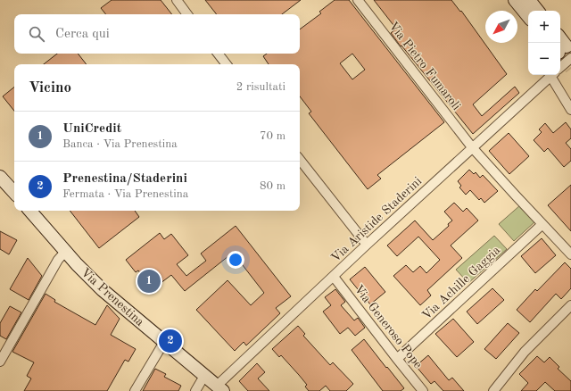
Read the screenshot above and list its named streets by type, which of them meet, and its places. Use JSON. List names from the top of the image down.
{
  "streets": {
    "street": [
      "Via Pietro Fumaroli",
      "Via Aristide Staderini",
      "Via Achille Gaggia",
      "Via Prenestina",
      "Via Generoso Pope"
    ]
  },
  "crossings": [
    ["Via Pietro Fumaroli", "Via Aristide Staderini"],
    ["Via Pietro Fumaroli", "Via Achille Gaggia"],
    ["Via Aristide Staderini", "Via Prenestina"],
    ["Via Aristide Staderini", "Via Generoso Pope"],
    ["Via Achille Gaggia", "Via Generoso Pope"]
  ],
  "north": "bottom left",
  "page": {
    "map_buttons": ["+", "−"],
    "search": "Cerca qui",
    "heading": ["Vicino", "2 risultati"],
    "list": [
      {
        "mark": "1",
        "name": "UniCredit",
        "note": "Banca · Via Prenestina",
        "value": "70 m"
      },
      {
        "mark": "2",
        "name": "Prenestina/Staderini",
        "note": "Fermata · Via Prenestina",
        "value": "80 m"
      }
    ],
    "pins": ["1", "2"]
  }
}
